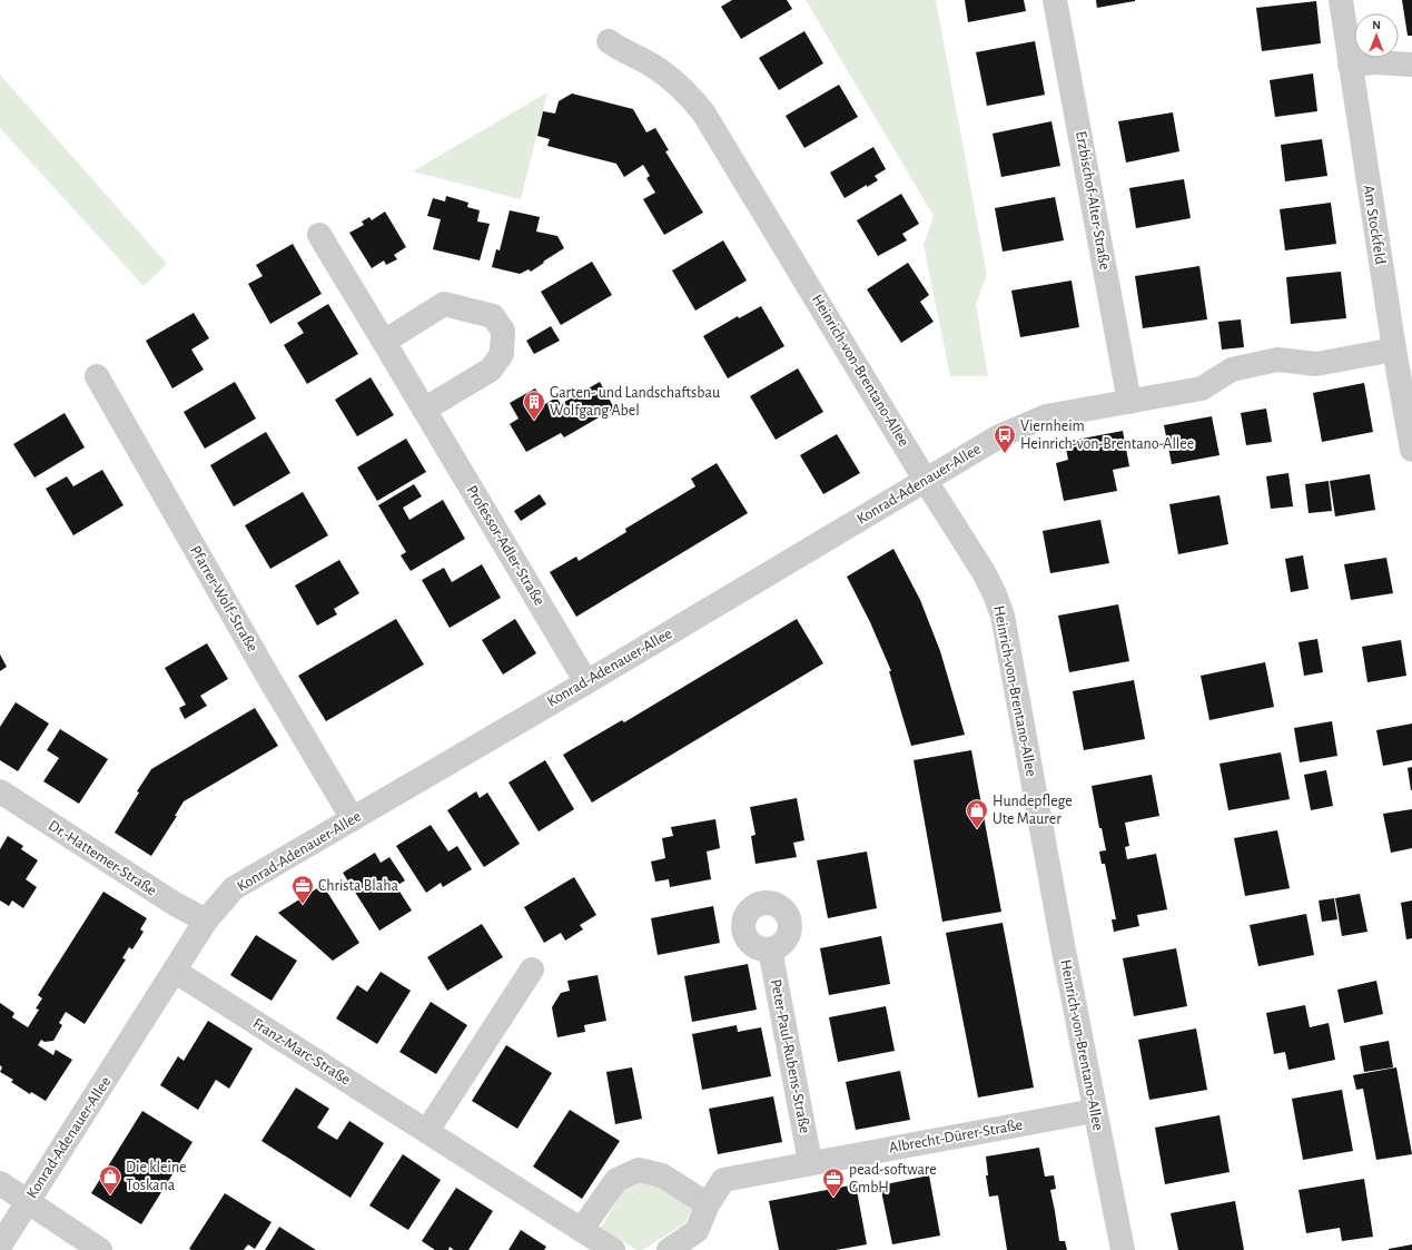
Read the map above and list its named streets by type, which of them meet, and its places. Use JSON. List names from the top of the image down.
{
  "streets": {
    "street": [
      "Erzbischof-Alter-Straße",
      "Am Stockfeld",
      "Heinrich-von-Brentano-Allee",
      "Konrad-Adenauer-Allee",
      "Professor-Adler-Straße",
      "Pfarrer-Wolf-Straße",
      "Dr.-Hattemer-Straße",
      "Franz-Marc-Straße",
      "Peter-Paul-Rubens-Straße",
      "Albrecht-Dürer-Straße"
    ]
  },
  "crossings": [
    ["Erzbischof-Alter-Straße", "Konrad-Adenauer-Allee"],
    ["Am Stockfeld", "Konrad-Adenauer-Allee"],
    ["Heinrich-von-Brentano-Allee", "Konrad-Adenauer-Allee"],
    ["Heinrich-von-Brentano-Allee", "Albrecht-Dürer-Straße"],
    ["Konrad-Adenauer-Allee", "Professor-Adler-Straße"],
    ["Konrad-Adenauer-Allee", "Pfarrer-Wolf-Straße"],
    ["Konrad-Adenauer-Allee", "Dr.-Hattemer-Straße"],
    ["Konrad-Adenauer-Allee", "Franz-Marc-Straße"],
    ["Peter-Paul-Rubens-Straße", "Albrecht-Dürer-Straße"]
  ],
  "places": {
    "building": ["Garten- und Landschaftsbau Wolfgang Abel"],
    "bus stop": ["Viernheim Heinrich-von-Brentano-Allee"],
    "shop": ["Hundepflege Ute Maurer", "Die kleine Toskana"],
    "office": ["Christa Blaha", "pead-software GmbH"]
  },
  "north": "top"
}
